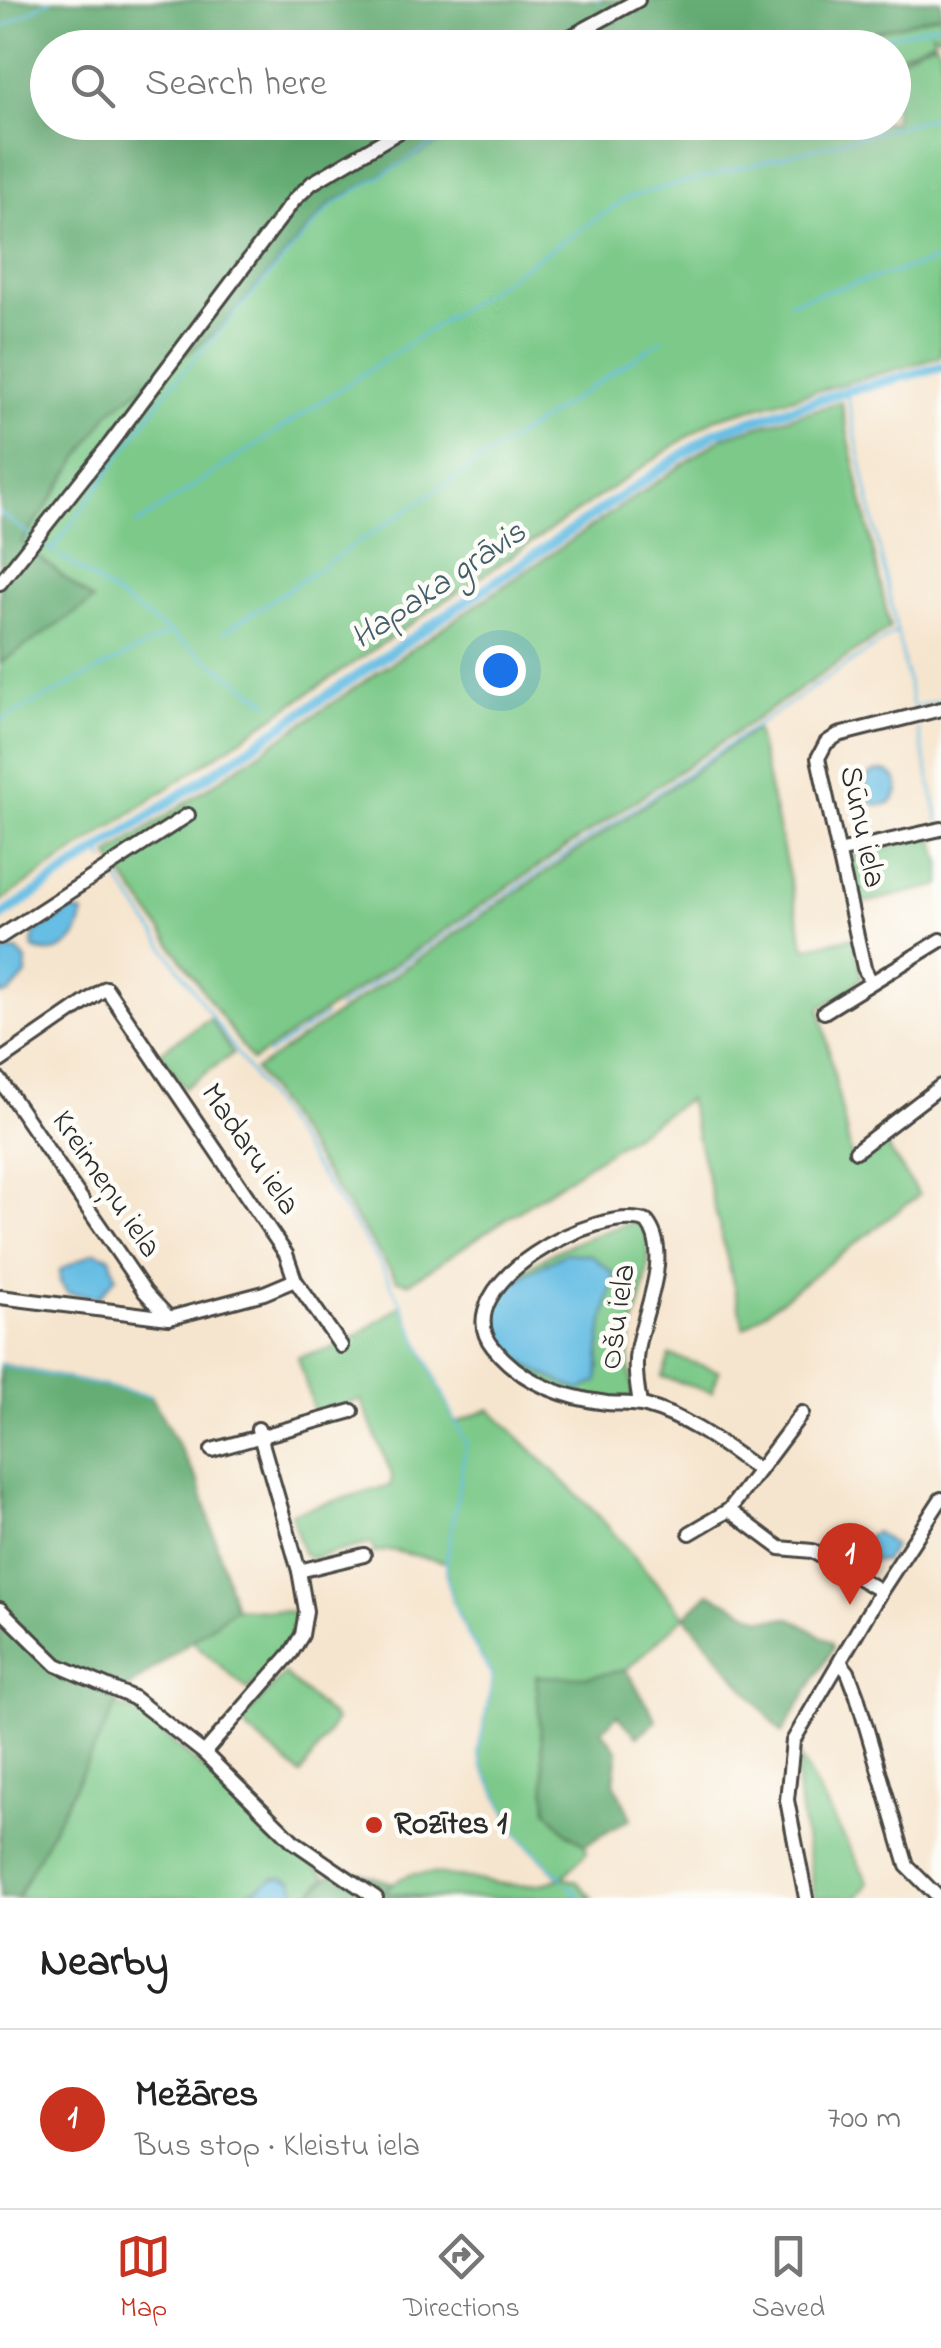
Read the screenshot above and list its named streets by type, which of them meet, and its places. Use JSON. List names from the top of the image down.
{
  "streets": {
    "street": [
      "Sūnu iela",
      "Madaru iela",
      "Kreimeņu iela",
      "Ošu iela"
    ]
  },
  "water": ["Hapaka grāvis"],
  "places": ["Rozītes 1"],
  "page": {
    "search": "Search here",
    "pins": "1",
    "heading": "Nearby",
    "list": [
      {
        "mark": "1",
        "name": "Mežāres",
        "note": "Bus stop · Kleistu iela",
        "value": "700 m"
      }
    ],
    "nav": ["Map", "Directions", "Saved"]
  }
}
